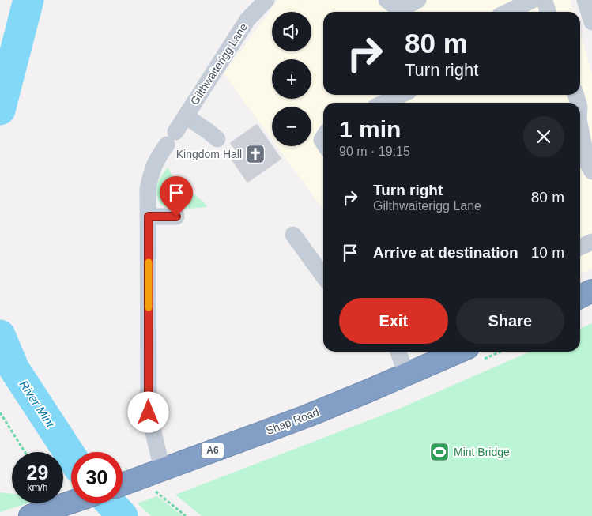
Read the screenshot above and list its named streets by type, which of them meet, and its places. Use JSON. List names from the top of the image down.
{
  "streets": {
    "highway": ["Shap Road", "A6"],
    "street": ["Gilthwaiterigg Lane"]
  },
  "crossings": [
    ["Gilthwaiterigg Lane", "Shap Road"]
  ],
  "water": ["River Mint"],
  "places": {
    "church": ["Kingdom Hall"],
    "sports": ["Mint Bridge"]
  },
  "page": {
    "map_buttons": ["+", "−"],
    "turn": ["80 m", "Turn right"],
    "heading": ["1 min", "90 m · 19:15"],
    "list": [
      {
        "name": "Turn right",
        "note": "Gilthwaiterigg Lane",
        "value": "80 m"
      },
      {
        "name": "Arrive at destination",
        "value": "10 m"
      }
    ],
    "buttons": ["Exit", "Share"],
    "speed": "29 km/h",
    "limit": "30"
  }
}
